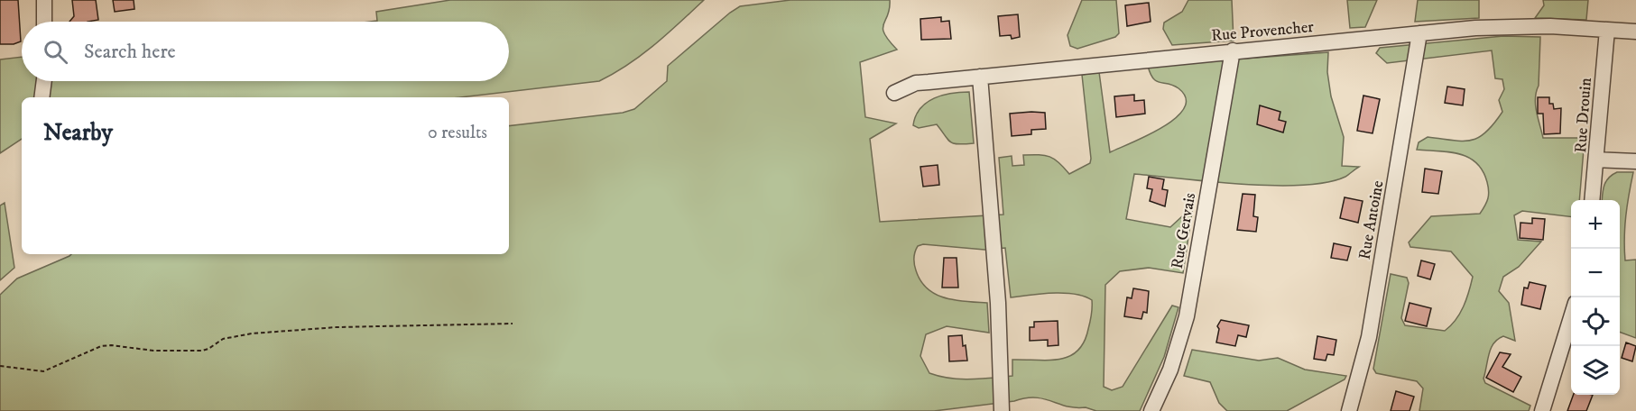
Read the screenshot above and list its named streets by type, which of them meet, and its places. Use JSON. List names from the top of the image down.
{
  "streets": {
    "street": [
      "Rue Provencher",
      "Rue Drouin",
      "Rue Antoine",
      "Rue Gervais"
    ]
  },
  "crossings": [
    ["Rue Provencher", "Rue Drouin"],
    ["Rue Provencher", "Rue Antoine"],
    ["Rue Provencher", "Rue Gervais"]
  ],
  "page": {
    "search": "Search here",
    "heading": ["Nearby", "0 results"],
    "map_buttons": ["+", "−"]
  }
}
